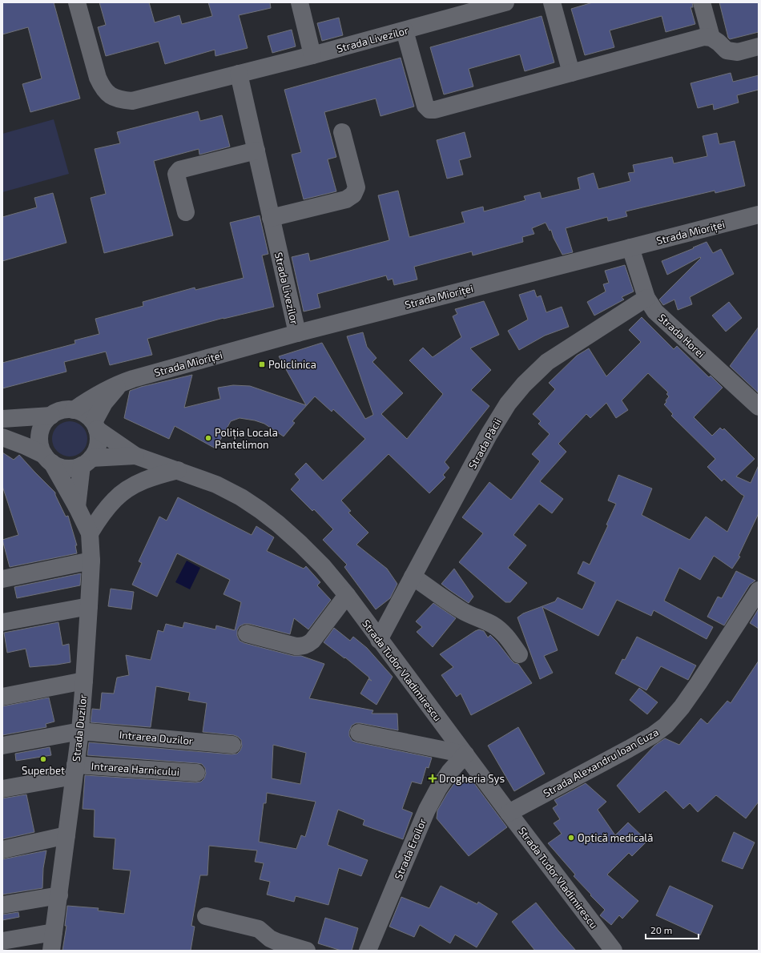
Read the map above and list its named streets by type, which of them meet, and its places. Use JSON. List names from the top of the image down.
{
  "streets": {
    "street": [
      "Strada Livezilor",
      "Strada Mioriței",
      "Strada Horei",
      "Strada Păcii",
      "Strada Tudor Vladimirescu",
      "Strada Duzilor",
      "Intrarea Duzilor",
      "Strada Alexandru Ioan Cuza",
      "Intrarea Harnicului",
      "Strada Eroilor"
    ]
  },
  "crossings": [
    ["Strada Livezilor", "Strada Mioriței"],
    ["Strada Mioriței", "Strada Horei"],
    ["Strada Mioriței", "Strada Tudor Vladimirescu"],
    ["Strada Mioriței", "Strada Duzilor"],
    ["Strada Horei", "Strada Păcii"],
    ["Strada Păcii", "Strada Tudor Vladimirescu"],
    ["Strada Tudor Vladimirescu", "Strada Duzilor"],
    ["Strada Tudor Vladimirescu", "Strada Alexandru Ioan Cuza"],
    ["Strada Tudor Vladimirescu", "Strada Eroilor"],
    ["Strada Duzilor", "Intrarea Duzilor"],
    ["Strada Duzilor", "Intrarea Harnicului"]
  ],
  "places": {
    "transit": ["Policlinica"],
    "other": ["Poliția Locala Pantelimon", "Superbet", "Optică medicală"],
    "health": ["Drogheria Sys"]
  },
  "scale_bar": "20 m"
}
